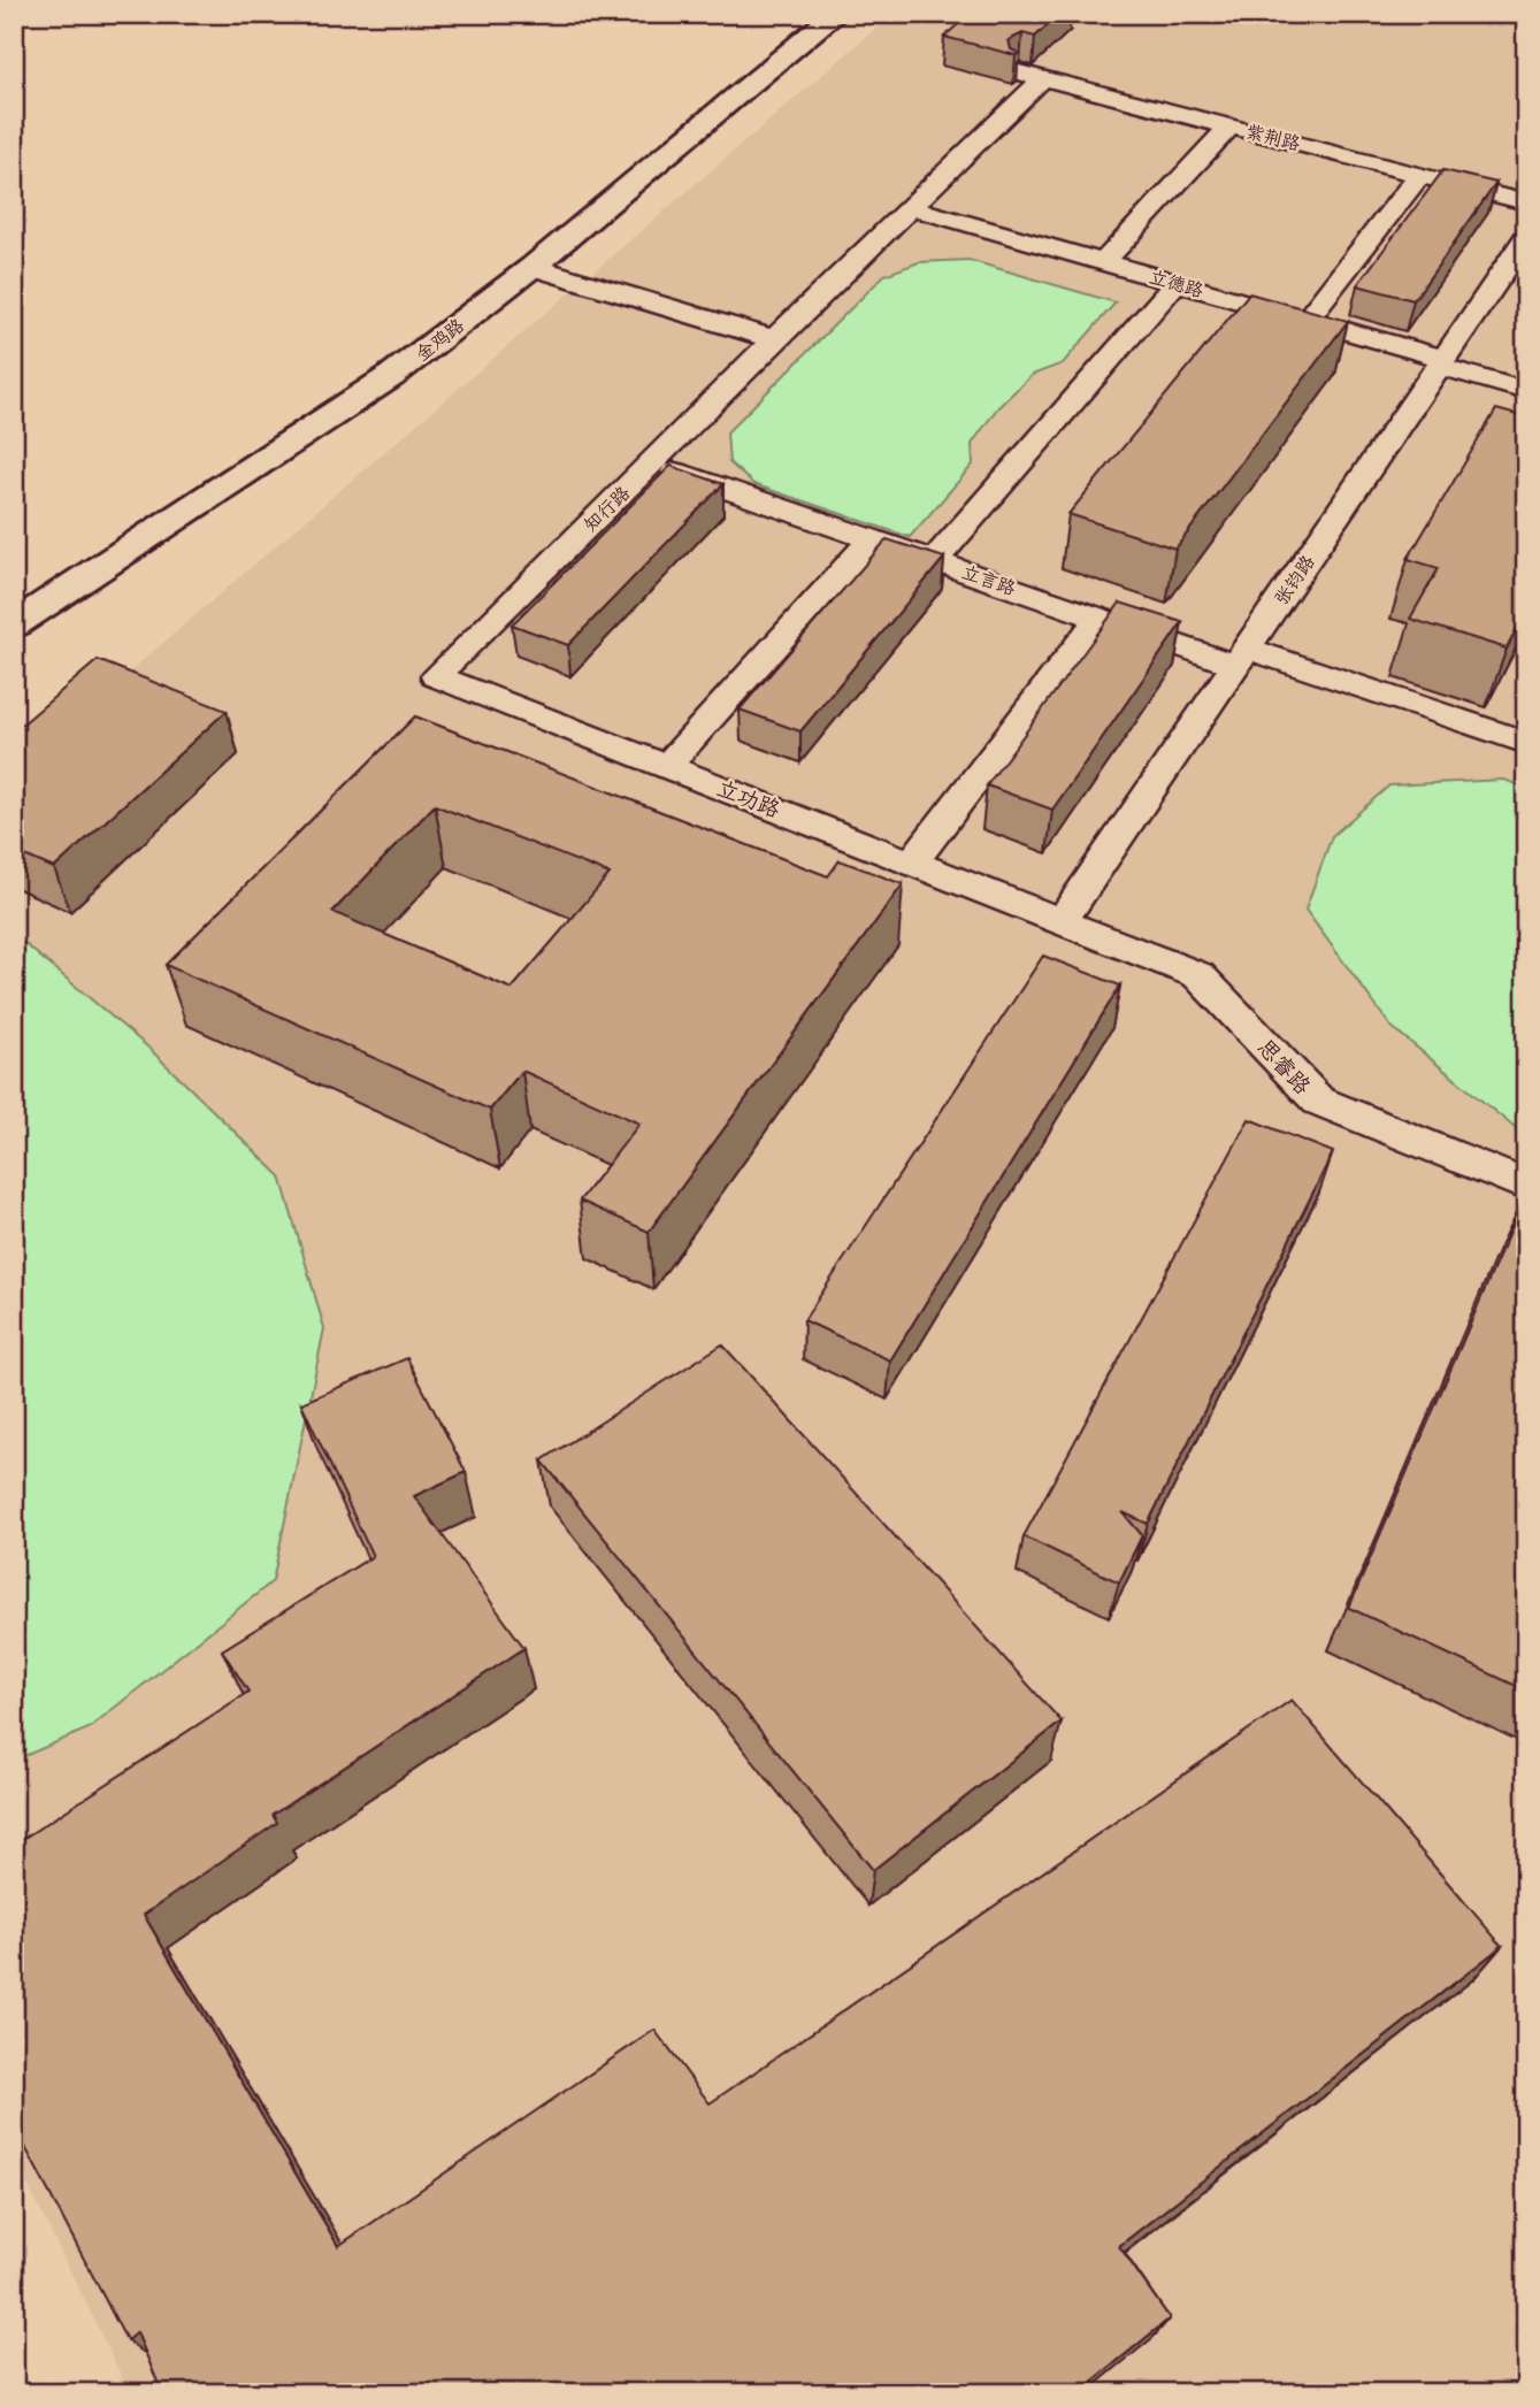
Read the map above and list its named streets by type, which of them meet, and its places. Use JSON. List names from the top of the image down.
{
  "streets": {
    "main road": ["金鸡路"],
    "lane": [
      "紫荆路",
      "立德路",
      "知行路",
      "立言路",
      "张钧路",
      "立功路",
      "思睿路"
    ]
  },
  "crossings": [
    ["紫荆路", "知行路"],
    ["立德路", "知行路"],
    ["立德路", "张钧路"],
    ["知行路", "立言路"],
    ["知行路", "立功路"],
    ["立言路", "张钧路"],
    ["张钧路", "立功路"],
    ["张钧路", "思睿路"],
    ["立功路", "思睿路"]
  ]
}
